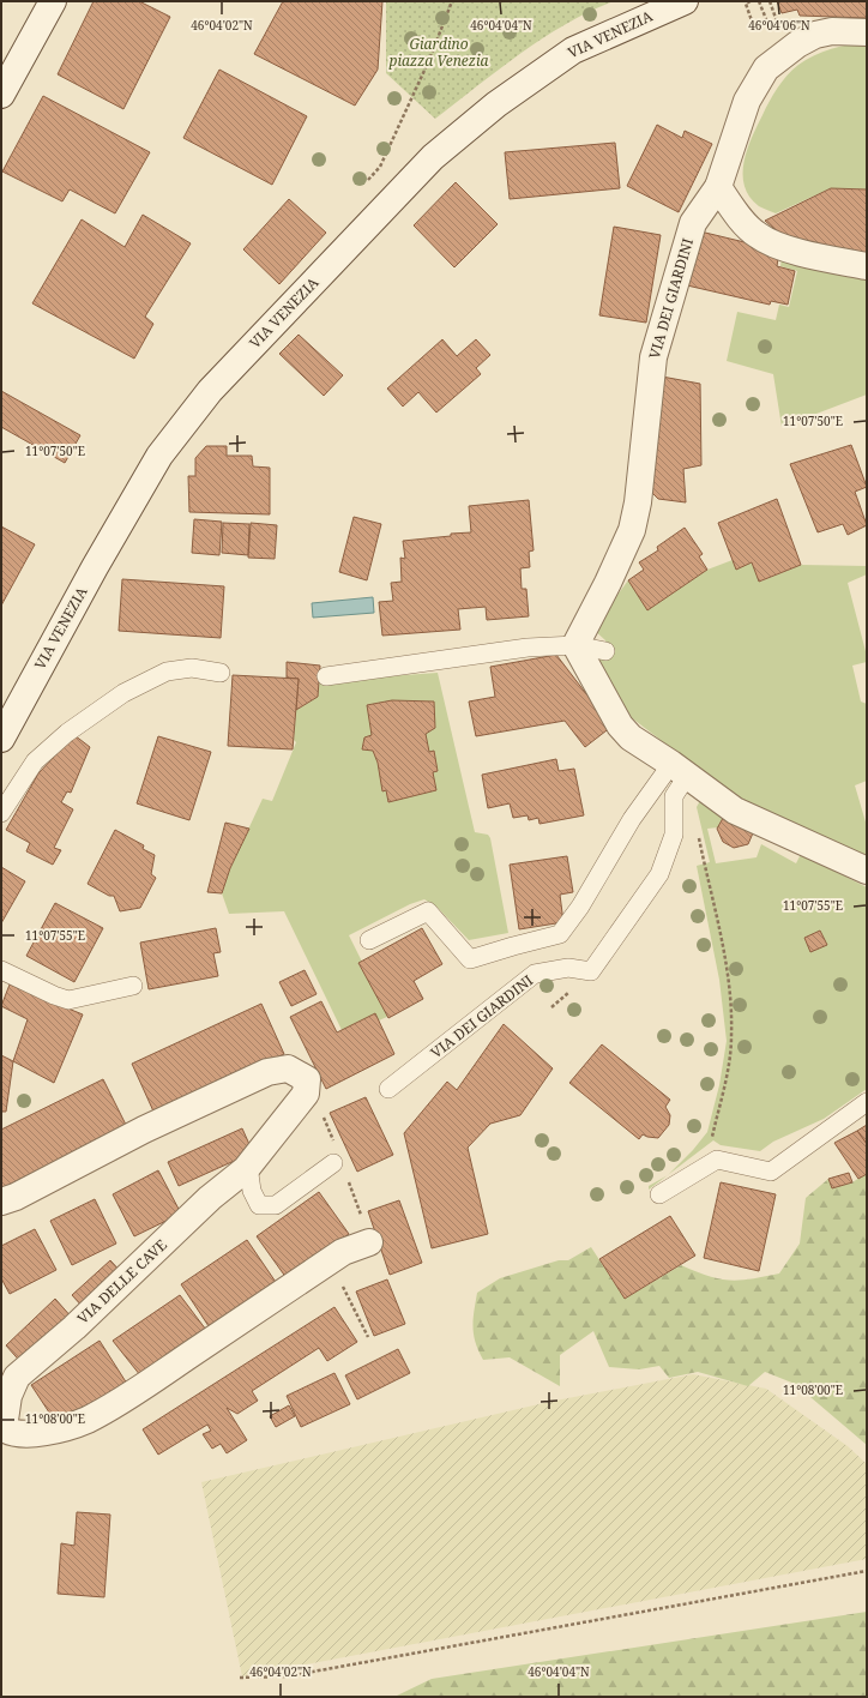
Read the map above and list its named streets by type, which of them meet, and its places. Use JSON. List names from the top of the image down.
{
  "streets": {
    "street": ["VIA VENEZIA", "VIA DEI GIARDINI", "VIA DELLE CAVE"]
  },
  "parks": ["Giardino piazza Venezia"],
  "coordinates": [
    "46°04'02\"N",
    "46°04'04\"N",
    "46°04'06\"N",
    "11°07'50\"E",
    "11°07'55\"E",
    "11°08'00\"E"
  ]
}
